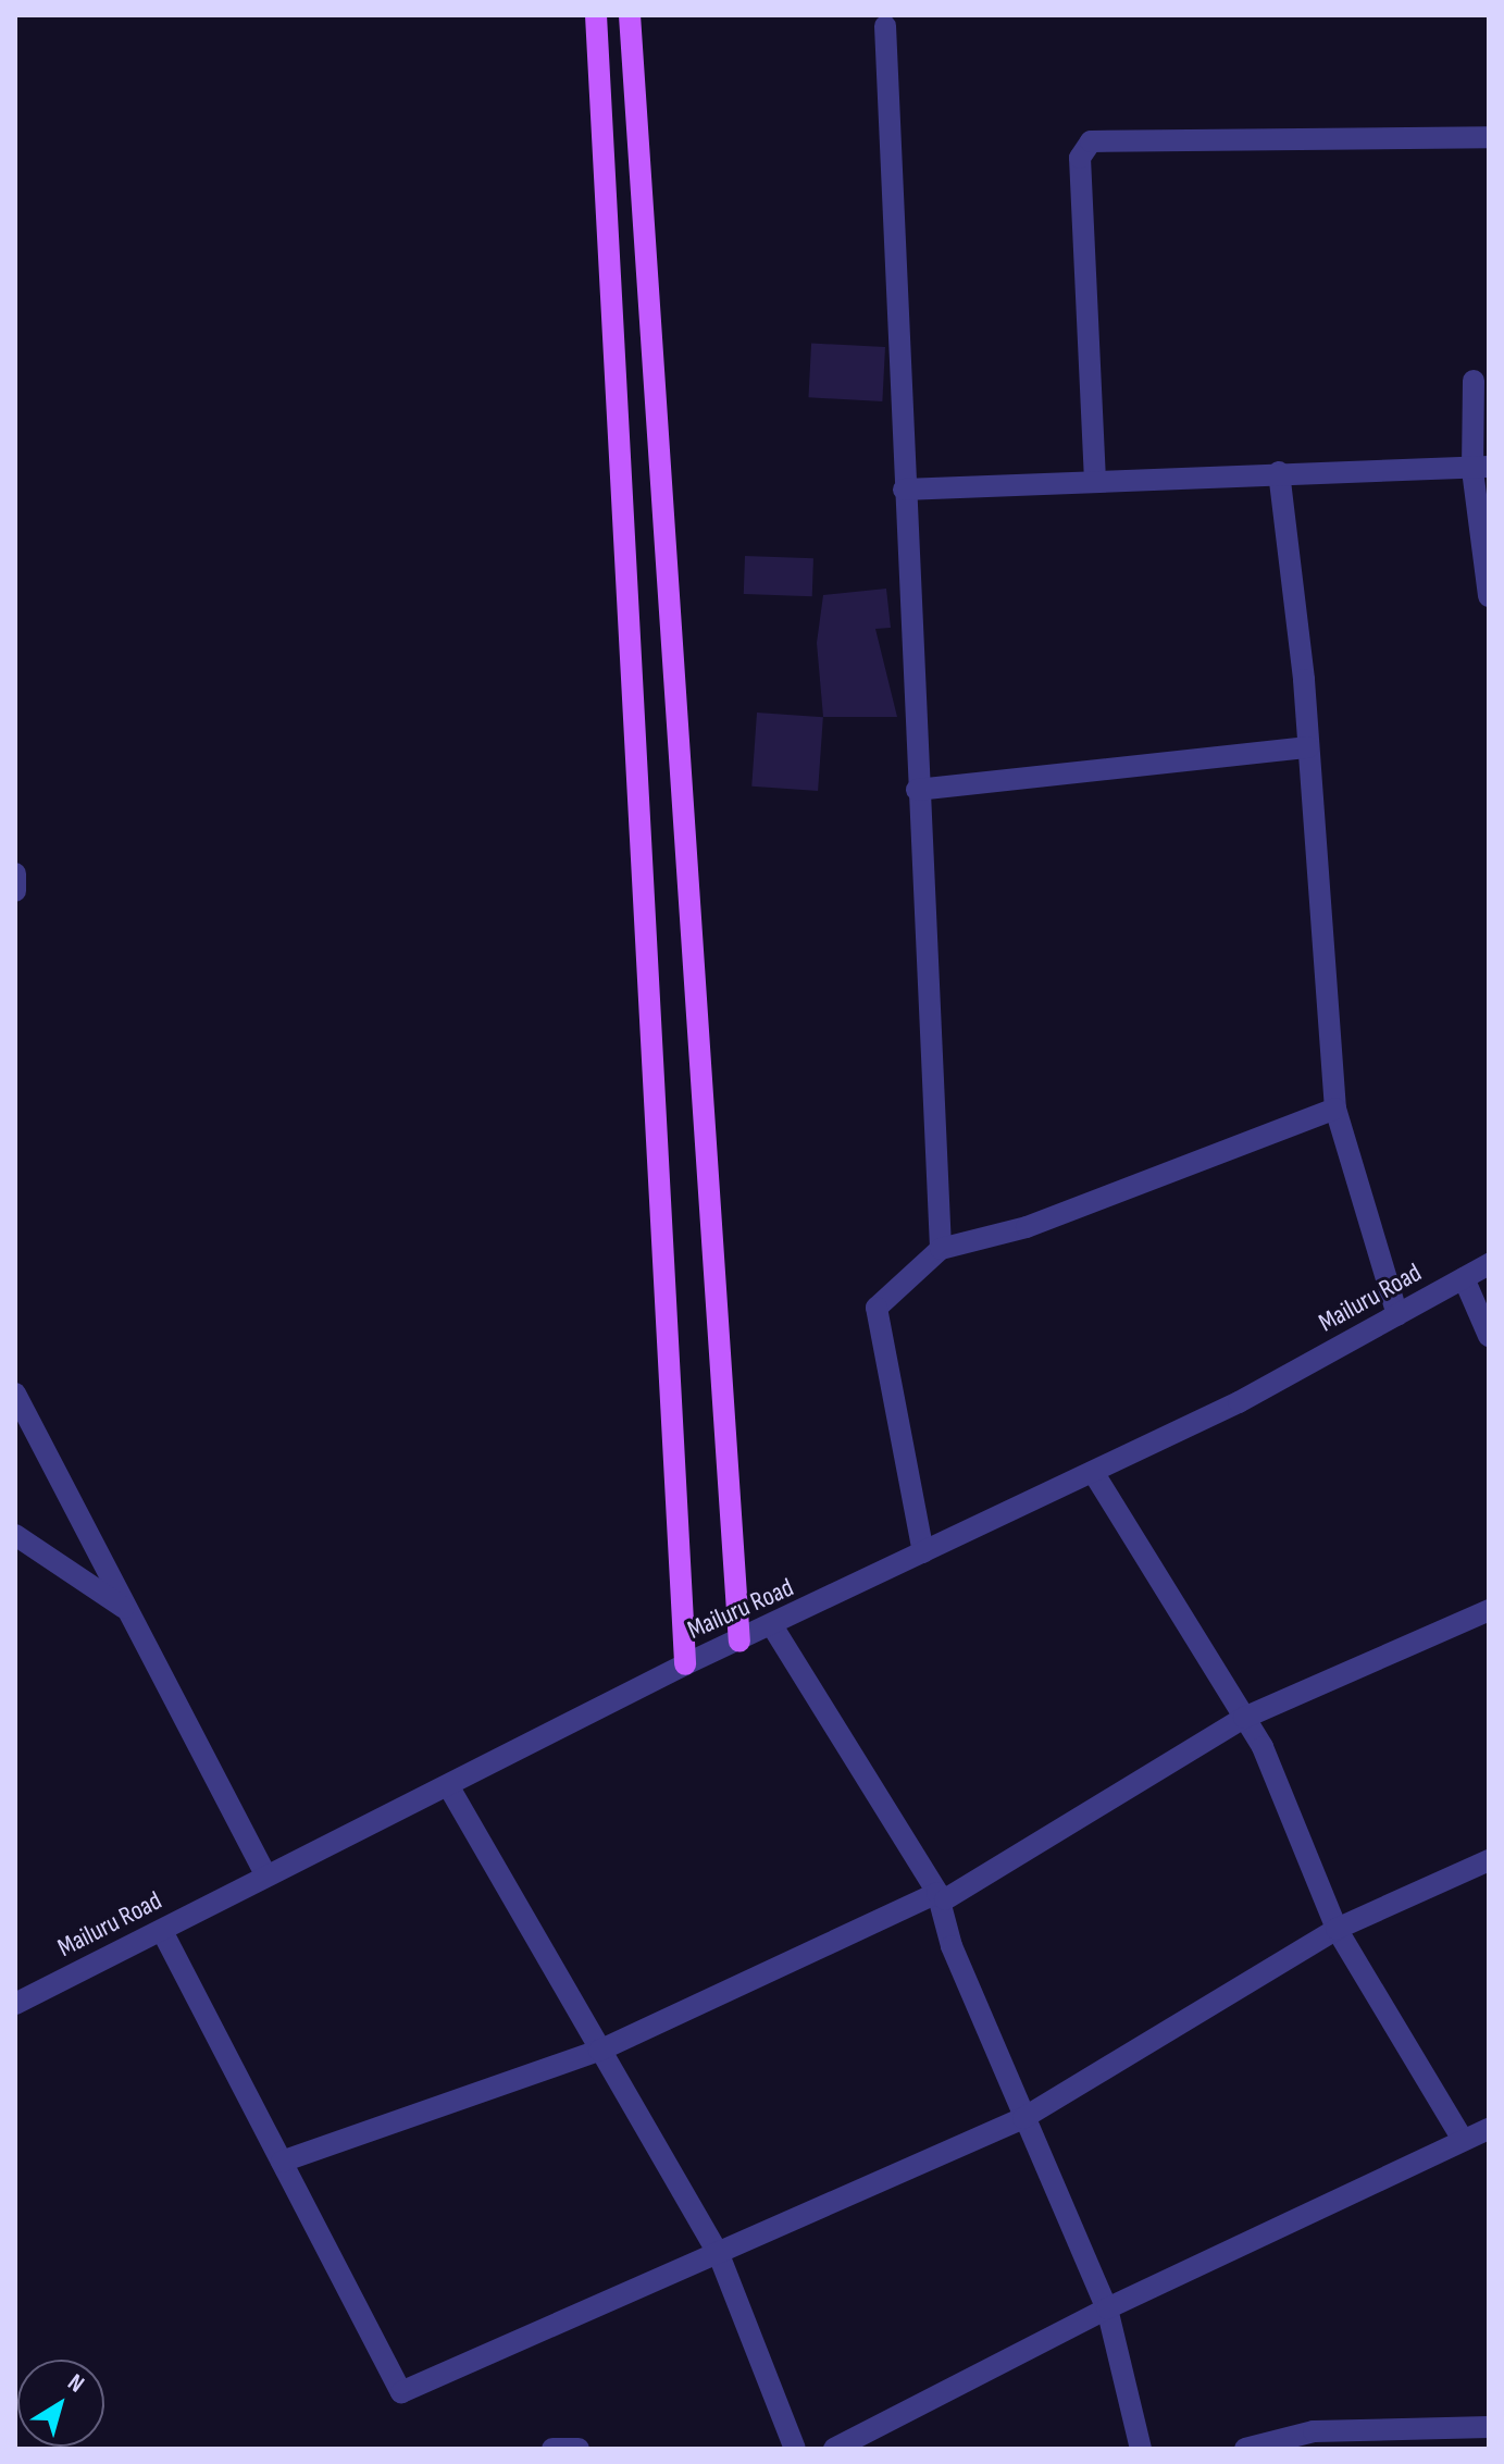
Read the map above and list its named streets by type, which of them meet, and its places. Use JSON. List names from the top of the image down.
{
  "streets": {
    "street": ["Mailuru Road"]
  },
  "north": "top right"
}
